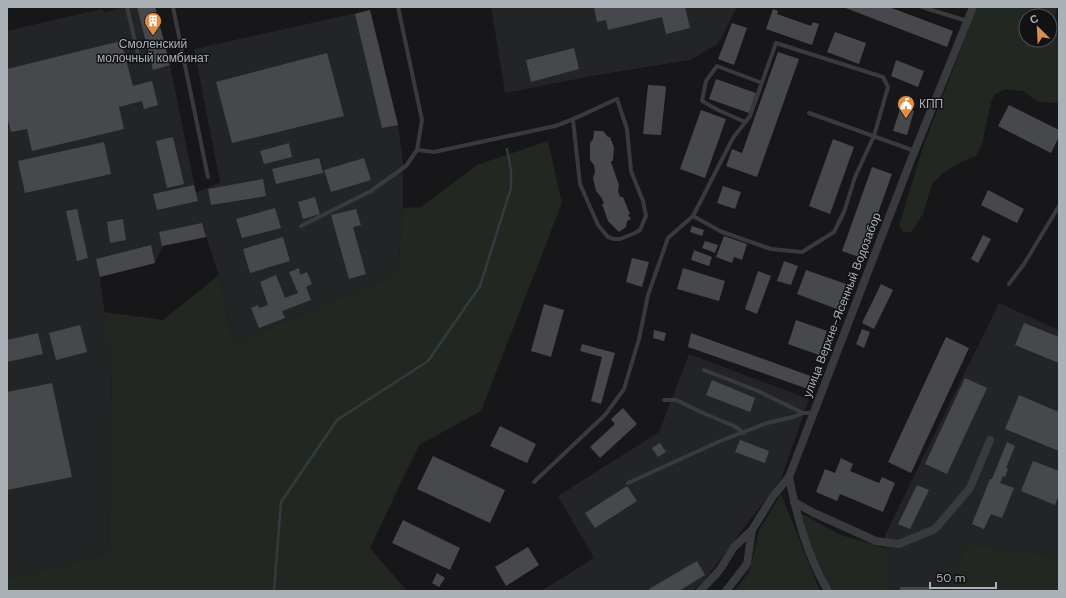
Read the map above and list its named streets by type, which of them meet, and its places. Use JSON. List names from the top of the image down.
{
  "streets": {
    "street": ["улица Верхне-Ясенный Водозабор"]
  },
  "places": {
    "building": ["Смоленский молочный комбинат"],
    "public building": ["КПП"]
  },
  "scale_bar": "50 m",
  "north": "top left"
}
